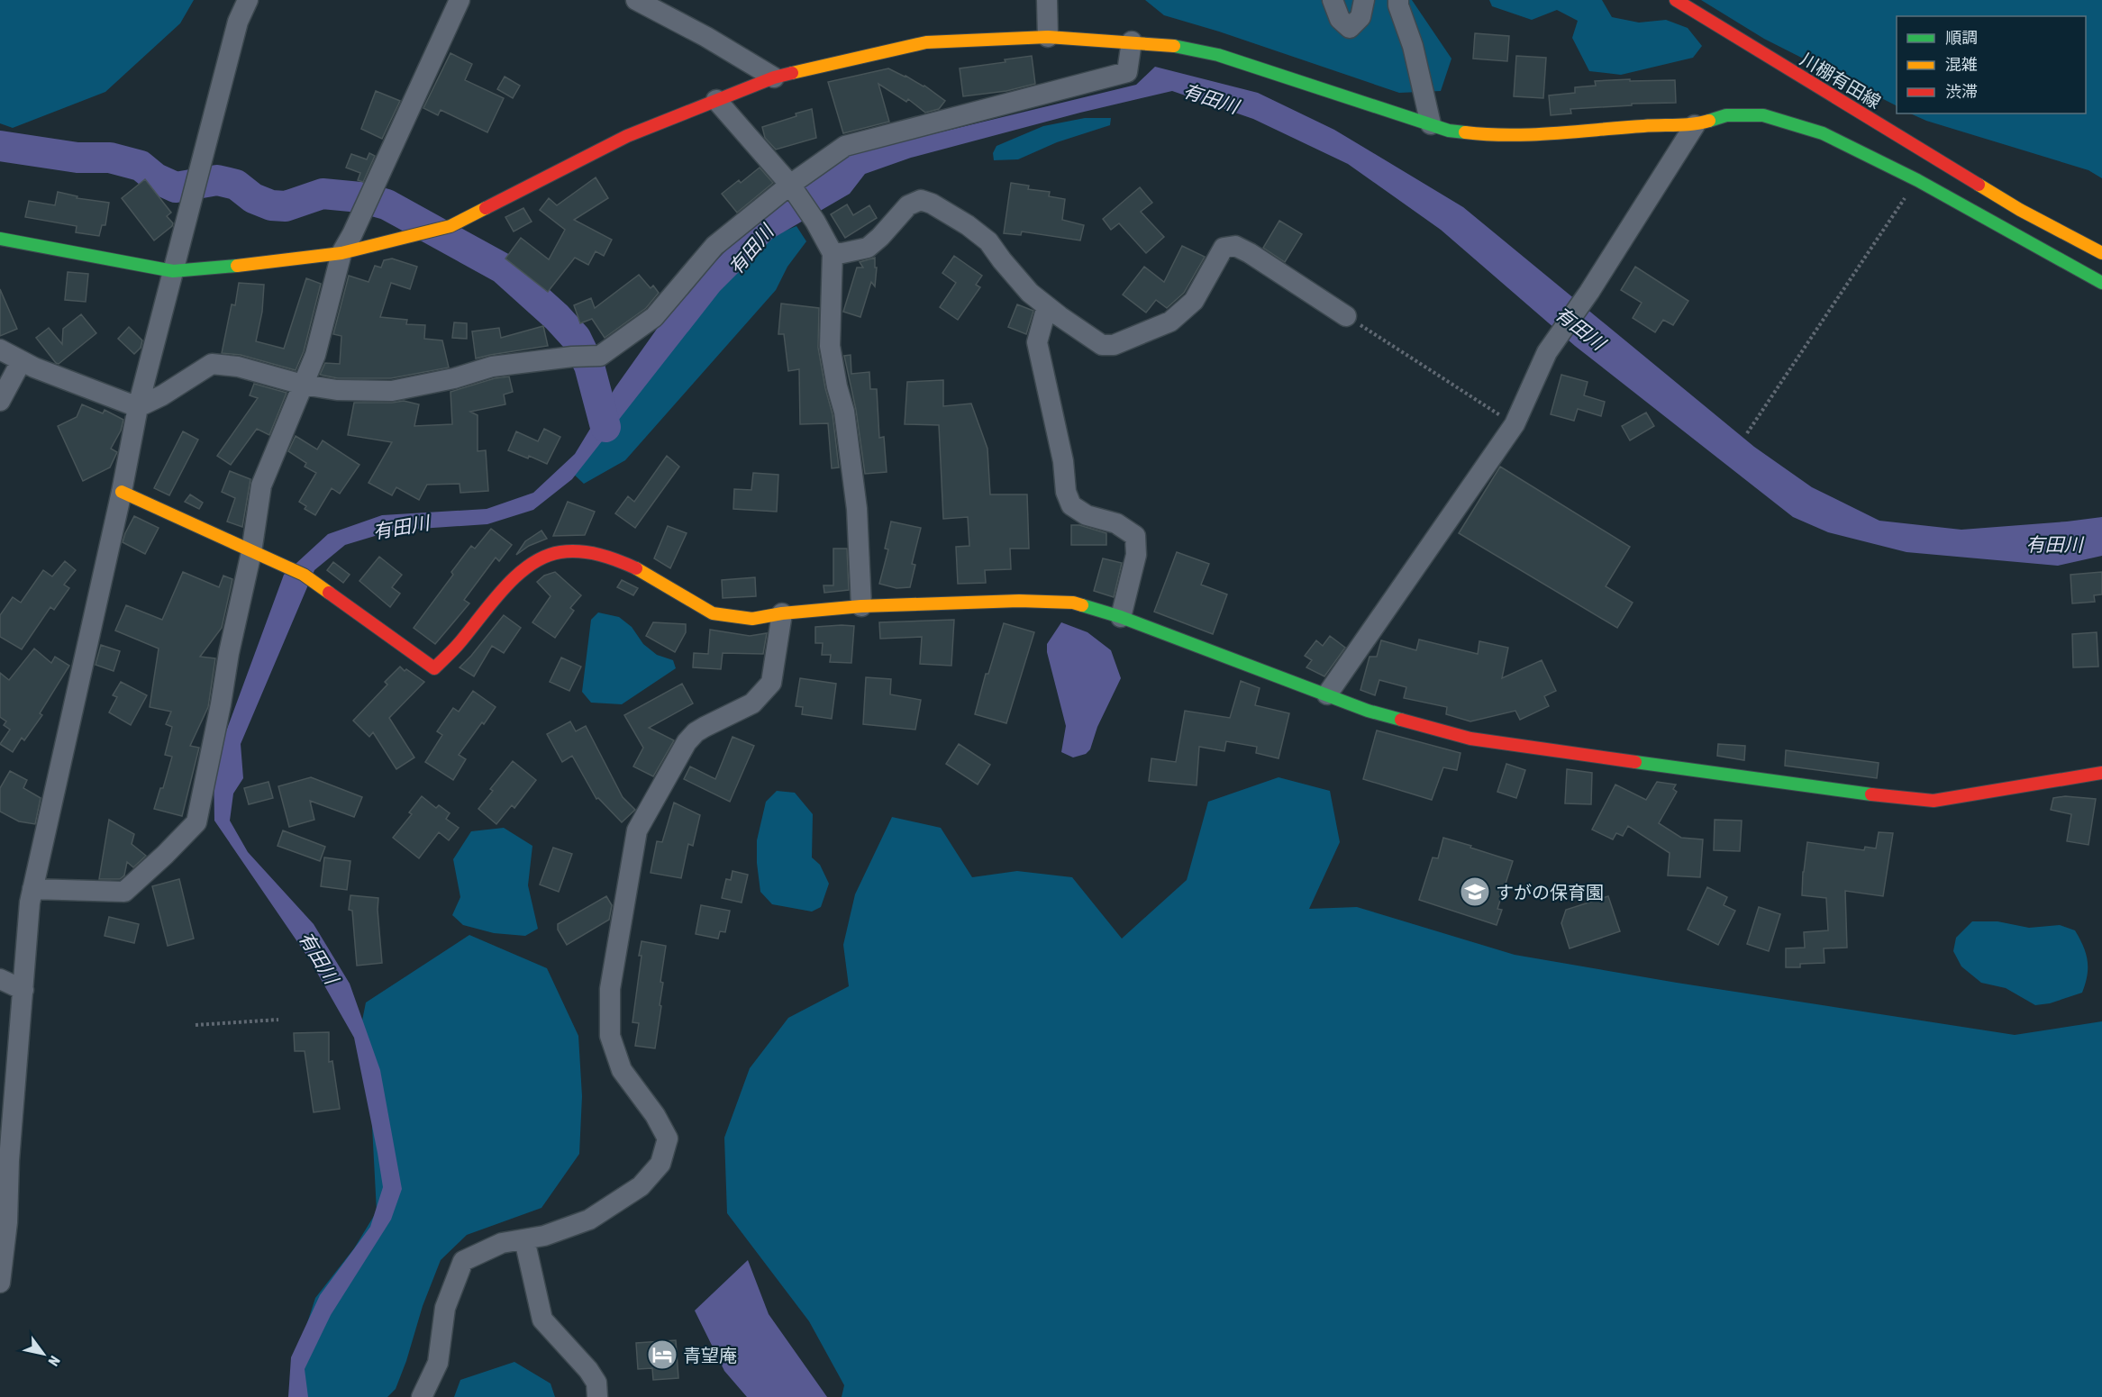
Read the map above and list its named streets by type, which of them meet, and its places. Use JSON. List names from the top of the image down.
{
  "streets": {
    "street": ["川棚有田線"]
  },
  "water": ["有田川"],
  "places": {
    "school or university": ["すがの保育園"],
    "hotel": ["青望庵"]
  },
  "legend": ["順調", "混雑", "渋滞"],
  "north": "bottom right"
}
